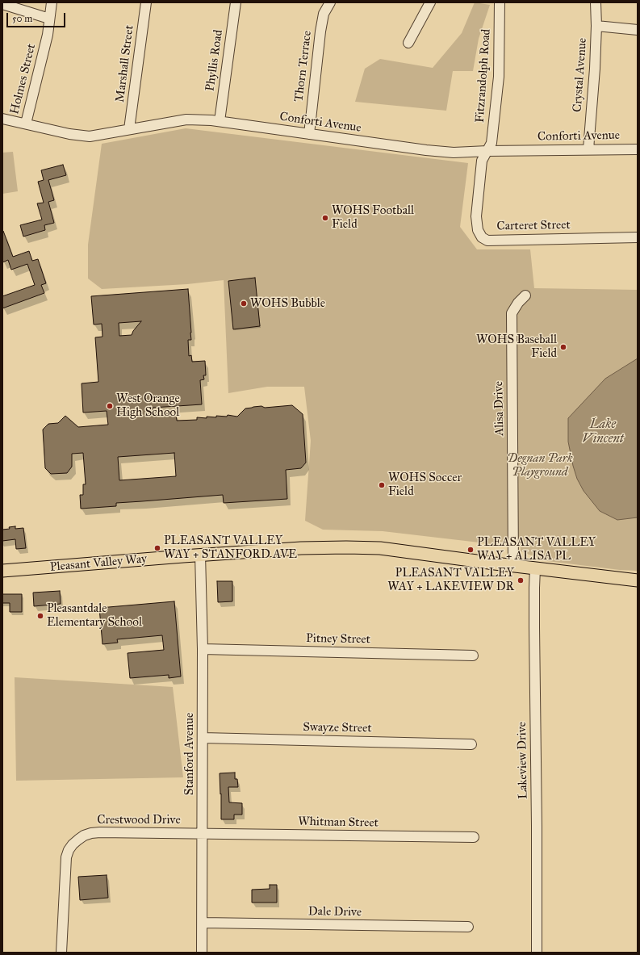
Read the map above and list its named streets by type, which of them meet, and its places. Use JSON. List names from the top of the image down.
{
  "streets": {
    "main road": ["Pleasant Valley Way"],
    "street": [
      "Phyllis Road",
      "Marshall Street",
      "Thorn Terrace",
      "Crystal Avenue",
      "Fitzrandolph Road",
      "Holmes Street",
      "Conforti Avenue",
      "Carteret Street",
      "Alisa Drive",
      "Pitney Street",
      "Swayze Street",
      "Stanford Avenue",
      "Lakeview Drive",
      "Crestwood Drive",
      "Whitman Street",
      "Dale Drive"
    ]
  },
  "crossings": [
    ["Phyllis Road", "Conforti Avenue"],
    ["Marshall Street", "Conforti Avenue"],
    ["Thorn Terrace", "Conforti Avenue"],
    ["Crystal Avenue", "Conforti Avenue"],
    ["Fitzrandolph Road", "Conforti Avenue"],
    ["Fitzrandolph Road", "Carteret Street"],
    ["Holmes Street", "Conforti Avenue"],
    ["Conforti Avenue", "Carteret Street"],
    ["Alisa Drive", "Pleasant Valley Way"],
    ["Pleasant Valley Way", "Stanford Avenue"],
    ["Pleasant Valley Way", "Lakeview Drive"],
    ["Pitney Street", "Stanford Avenue"],
    ["Swayze Street", "Stanford Avenue"],
    ["Stanford Avenue", "Crestwood Drive"],
    ["Stanford Avenue", "Whitman Street"],
    ["Stanford Avenue", "Dale Drive"],
    ["Crestwood Drive", "Whitman Street"]
  ],
  "water": ["Lake Vincent"],
  "parks": ["Degnan Park Playground"],
  "places": [
    "WOHS Football Field",
    "WOHS Bubble",
    "WOHS Baseball Field",
    "West Orange High School",
    "WOHS Soccer Field",
    "PLEASANT VALLEY WAY + STANFORD AVE",
    "PLEASANT VALLEY WAY + ALISA PL",
    "PLEASANT VALLEY WAY + LAKEVIEW DR",
    "Pleasantdale Elementary School"
  ],
  "scale_bar": "50 m"
}
